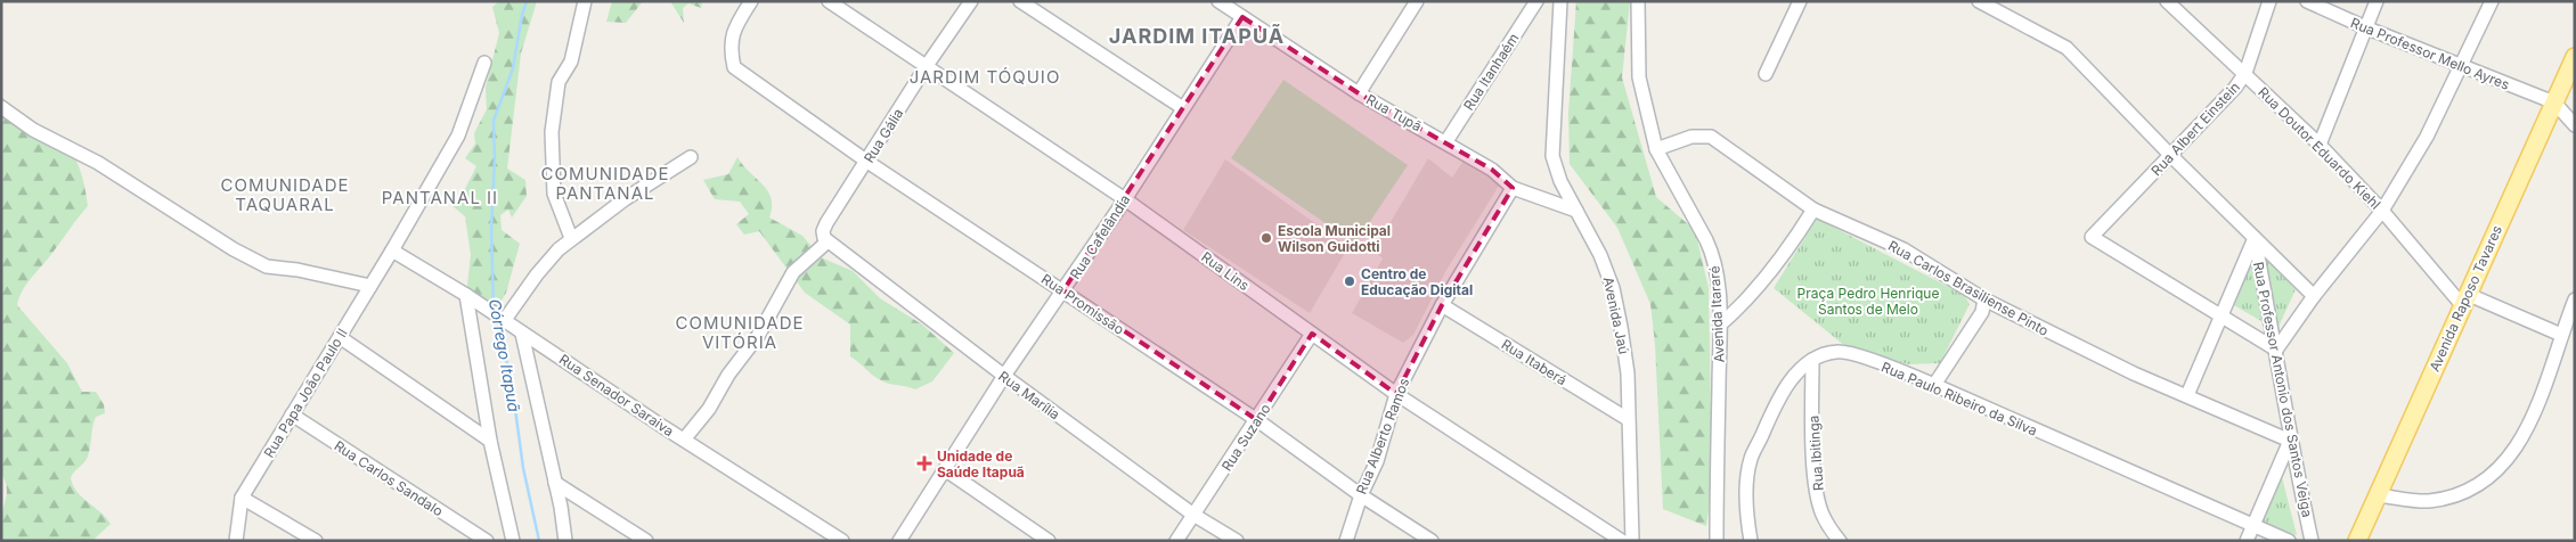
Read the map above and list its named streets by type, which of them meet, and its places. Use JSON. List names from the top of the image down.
{
  "streets": {
    "main road": ["Avenida Raposo Tavares"],
    "street": [
      "Rua Professor Mello Ayres",
      "Rua Itanhaém",
      "Rua Tupã",
      "Rua Albert Einstein",
      "Rua Gália",
      "Rua Doutor Eduardo Kiehl",
      "Rua Cafelândia",
      "Rua Lins",
      "Rua Carlos Brasiliense Pinto",
      "Rua Promissão",
      "Avenida Itararé",
      "Avenida Jaú",
      "Rua Itaberá",
      "Rua Professor Antonio dos Santos Veiga",
      "Rua Papa João Paulo II",
      "Rua Senador Saraiva",
      "Rua Marília",
      "Rua Paulo Ribeiro da Silva",
      "Rua Alberto Ramos",
      "Rua Suzano",
      "Rua Ibitinga",
      "Rua Carlos Sandalo"
    ]
  },
  "crossings": [
    ["Rua Professor Mello Ayres", "Avenida Raposo Tavares"],
    ["Rua Itanhaém", "Rua Tupã"],
    ["Rua Tupã", "Rua Cafelândia"],
    ["Rua Tupã", "Avenida Jaú"],
    ["Rua Tupã", "Rua Alberto Ramos"],
    ["Rua Albert Einstein", "Rua Doutor Eduardo Kiehl"],
    ["Rua Gália", "Rua Lins"],
    ["Rua Gália", "Rua Promissão"],
    ["Rua Gália", "Rua Marília"],
    ["Rua Doutor Eduardo Kiehl", "Avenida Raposo Tavares"],
    ["Rua Cafelândia", "Rua Lins"],
    ["Rua Cafelândia", "Rua Promissão"],
    ["Rua Cafelândia", "Rua Marília"],
    ["Rua Lins", "Rua Alberto Ramos"],
    ["Rua Lins", "Rua Suzano"],
    ["Rua Carlos Brasiliense Pinto", "Avenida Itararé"],
    ["Rua Carlos Brasiliense Pinto", "Rua Professor Antonio dos Santos Veiga"],
    ["Rua Promissão", "Rua Alberto Ramos"],
    ["Rua Promissão", "Rua Suzano"],
    ["Avenida Jaú", "Rua Itaberá"],
    ["Rua Itaberá", "Rua Alberto Ramos"],
    ["Rua Papa João Paulo II", "Rua Senador Saraiva"],
    ["Rua Papa João Paulo II", "Rua Carlos Sandalo"],
    ["Rua Marília", "Rua Suzano"],
    ["Rua Paulo Ribeiro da Silva", "Rua Ibitinga"]
  ],
  "districts": [
    "JARDIM ITAPUÃ",
    "JARDIM TÓQUIO",
    "COMUNIDADE PANTANAL",
    "COMUNIDADE TAQUARAL",
    "PANTANAL II",
    "COMUNIDADE VITÓRIA"
  ],
  "water": ["Córrego Itapuã"],
  "parks": ["Praça Pedro Henrique Santos de Melo"],
  "places": {
    "other": ["Escola Municipal Wilson Guidotti", "Centro de Educação Digital"],
    "health": ["Unidade de Saúde Itapuã"]
  }
}
